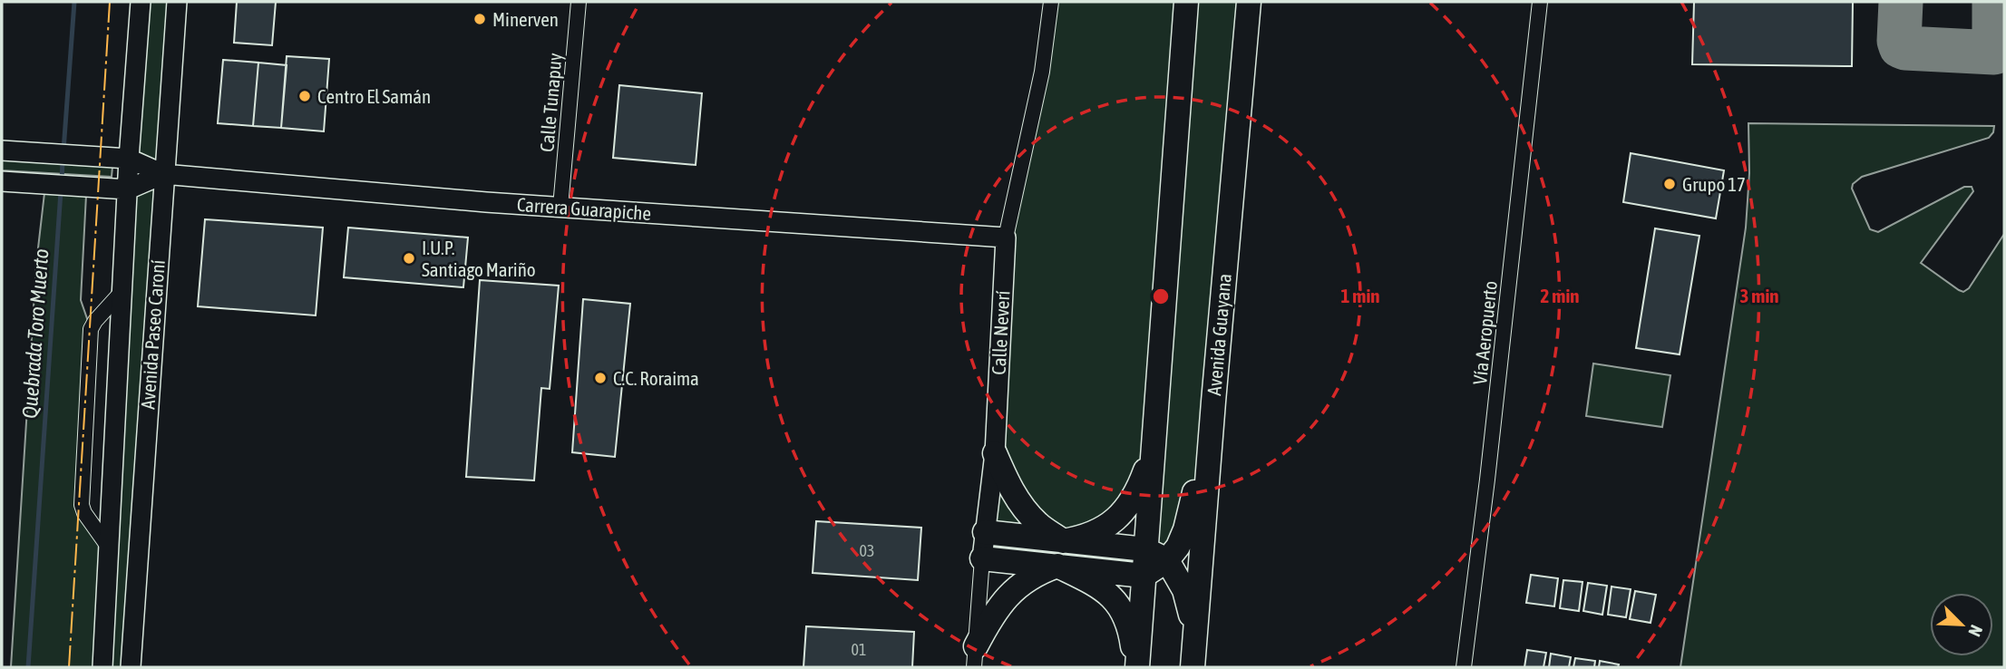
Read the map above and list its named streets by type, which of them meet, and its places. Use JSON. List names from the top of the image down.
{
  "streets": {
    "main road": ["Avenida Guayana"],
    "street": [
      "Calle Tunapuy",
      "Carrera Guarapiche",
      "Calle Neverí",
      "Vía Aeropuerto",
      "Avenida Paseo Caroní"
    ]
  },
  "crossings": [
    ["Calle Tunapuy", "Carrera Guarapiche"],
    ["Carrera Guarapiche", "Calle Neverí"],
    ["Carrera Guarapiche", "Avenida Paseo Caroní"]
  ],
  "water": ["Quebrada Toro Muerto"],
  "places": [
    "Minerven",
    "Centro El Samán",
    "Grupo 17",
    "I.U.P. Santiago Mariño",
    "C.C. Roraima"
  ],
  "house_numbers": ["03", "01"],
  "north": "bottom right",
  "rings": ["1 min", "2 min", "3 min"]
}
